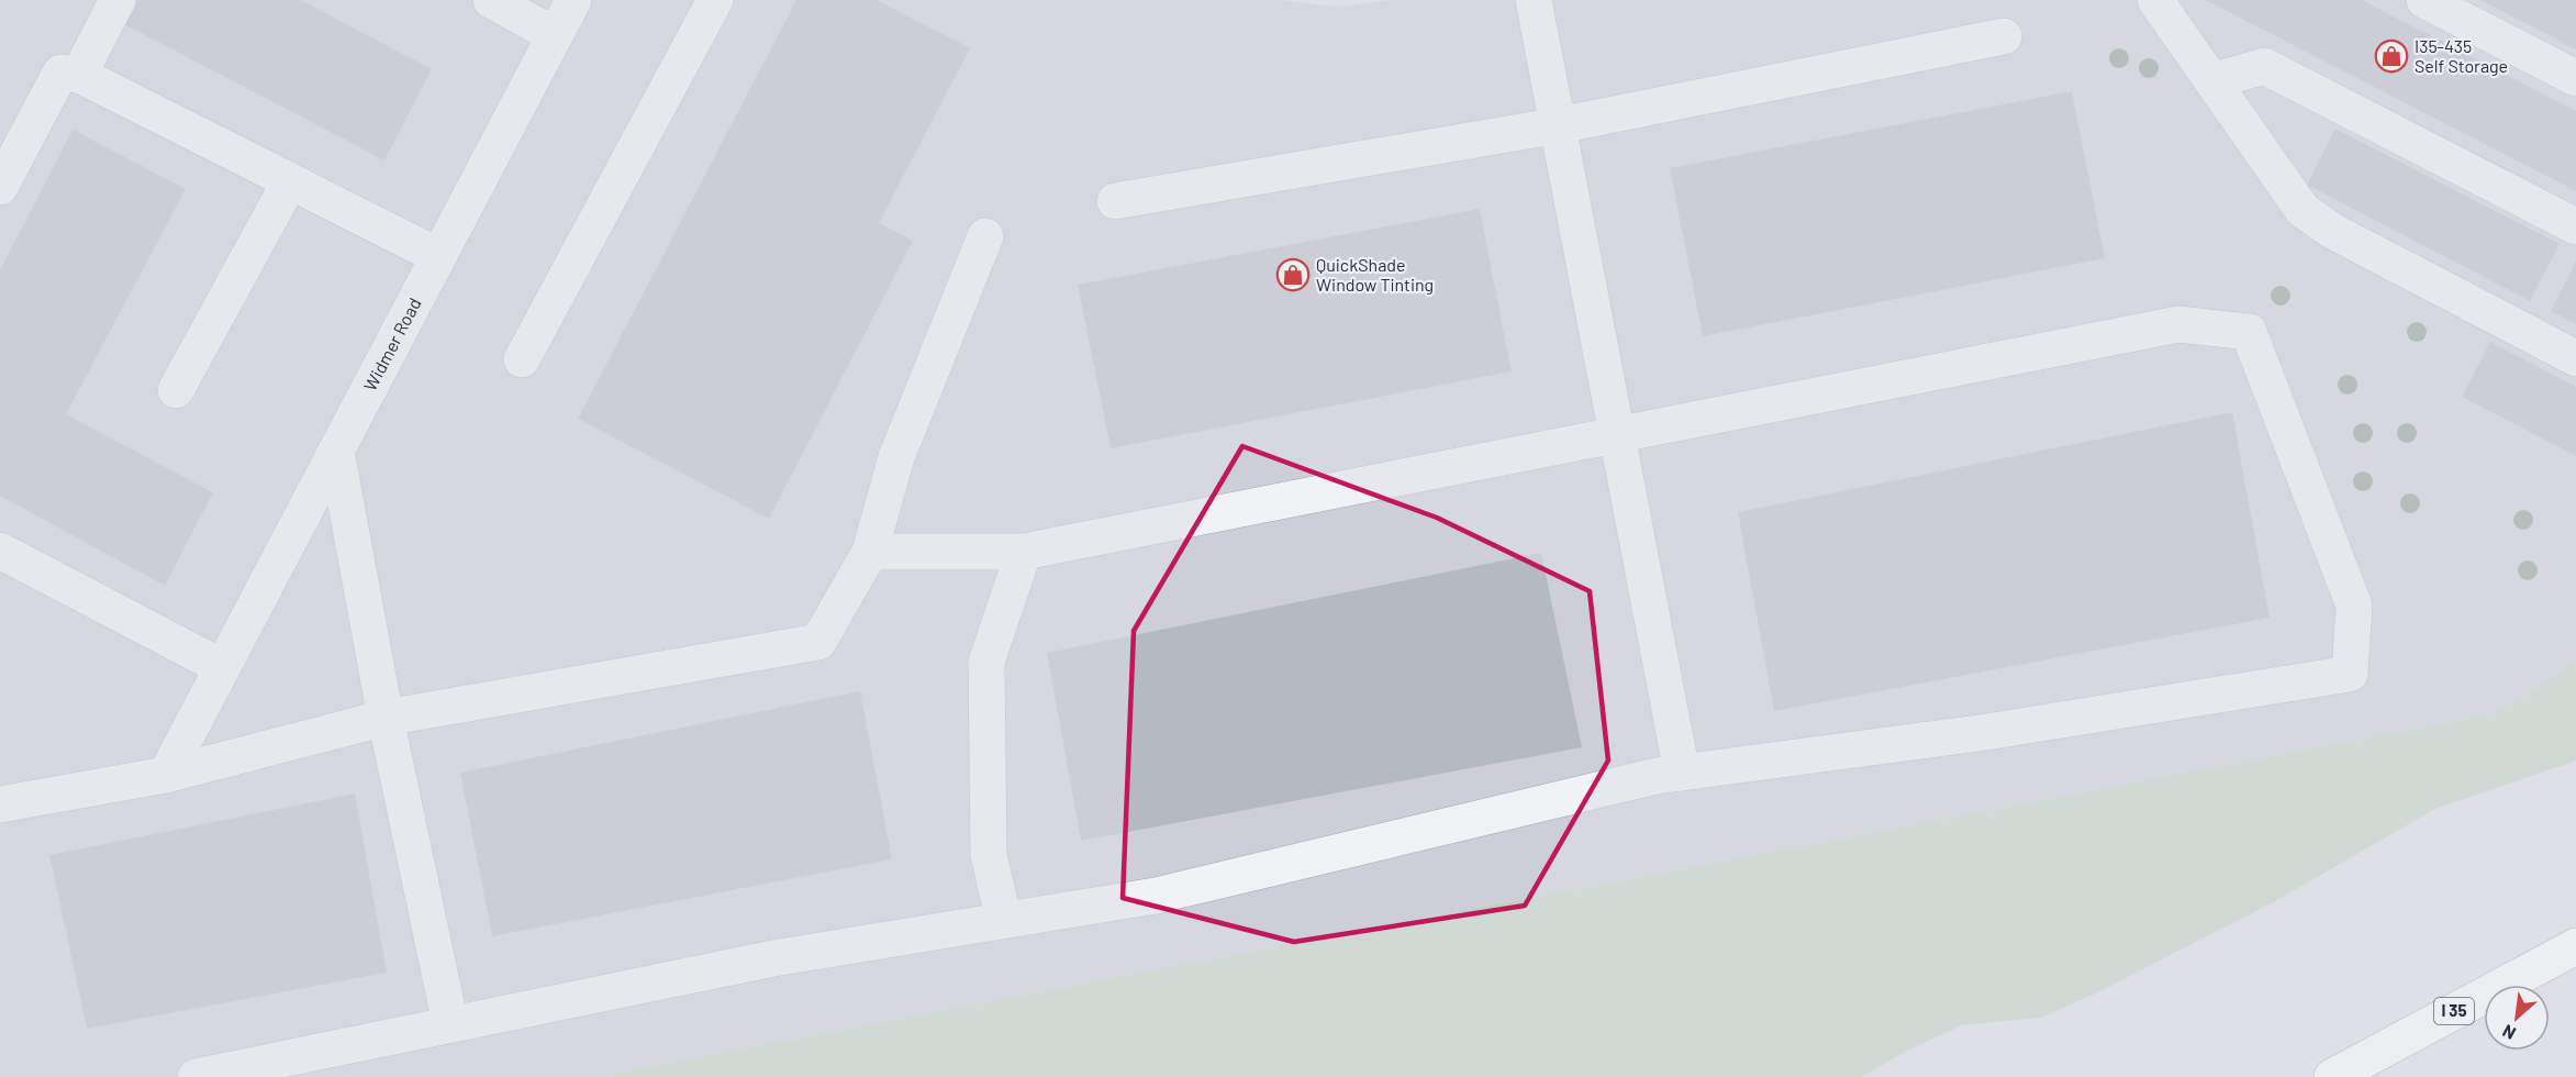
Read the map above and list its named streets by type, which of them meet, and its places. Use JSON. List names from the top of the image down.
{
  "streets": {
    "highway": ["I 35"],
    "street": ["Widmer Road"]
  },
  "places": {
    "shop": ["I35-435 Self Storage", "QuickShade Window Tinting"]
  },
  "north": "bottom left"
}
